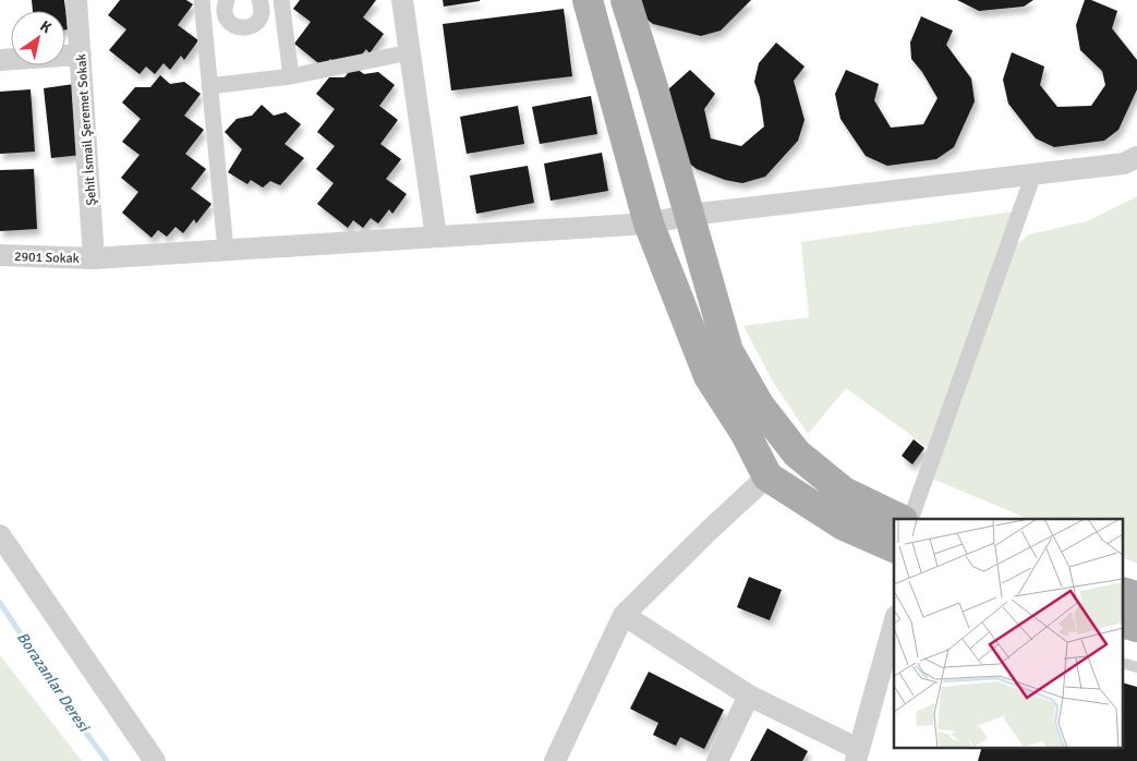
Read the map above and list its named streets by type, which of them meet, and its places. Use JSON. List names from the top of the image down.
{
  "streets": {
    "street": ["Şehit İsmail Şeremet Sokak", "2901 Sokak"]
  },
  "crossings": [
    ["Şehit İsmail Şeremet Sokak", "2901 Sokak"]
  ],
  "water": ["Borazanlar Deresi"],
  "north": "top right"
}
